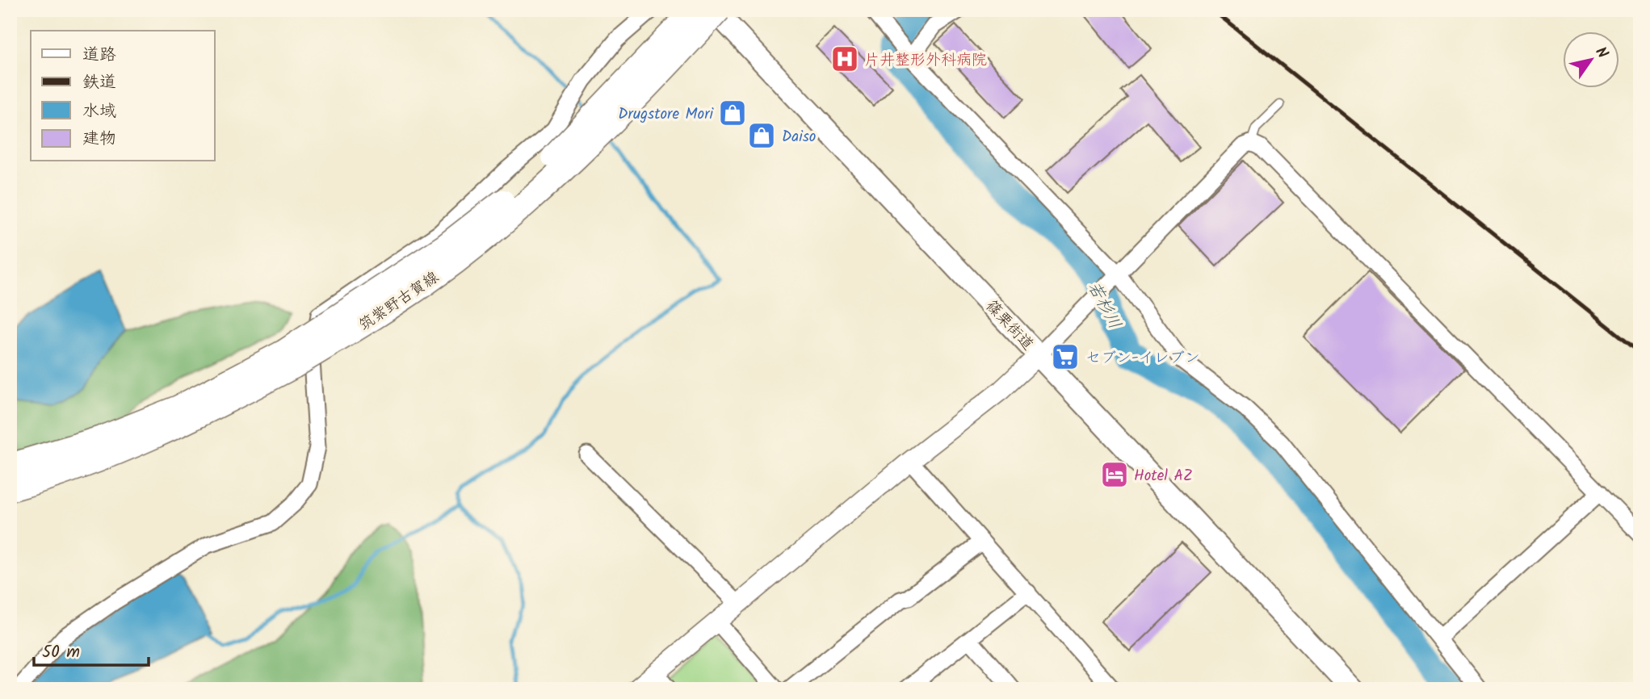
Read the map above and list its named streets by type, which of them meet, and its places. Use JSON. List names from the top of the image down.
{
  "streets": {
    "main road": ["筑紫野古賀線", "篠栗街道"]
  },
  "water": ["若杉川"],
  "places": {
    "hospital": ["片井整形外科病院"],
    "shop": ["Drugstore Mori", "Daiso"],
    "supermarket": ["セブン-イレブン"],
    "hotel": ["Hotel AZ"]
  },
  "legend": [
    "道路",
    "鉄道",
    "水域",
    "建物"
  ],
  "scale_bar": "50 m",
  "north": "top right"
}
